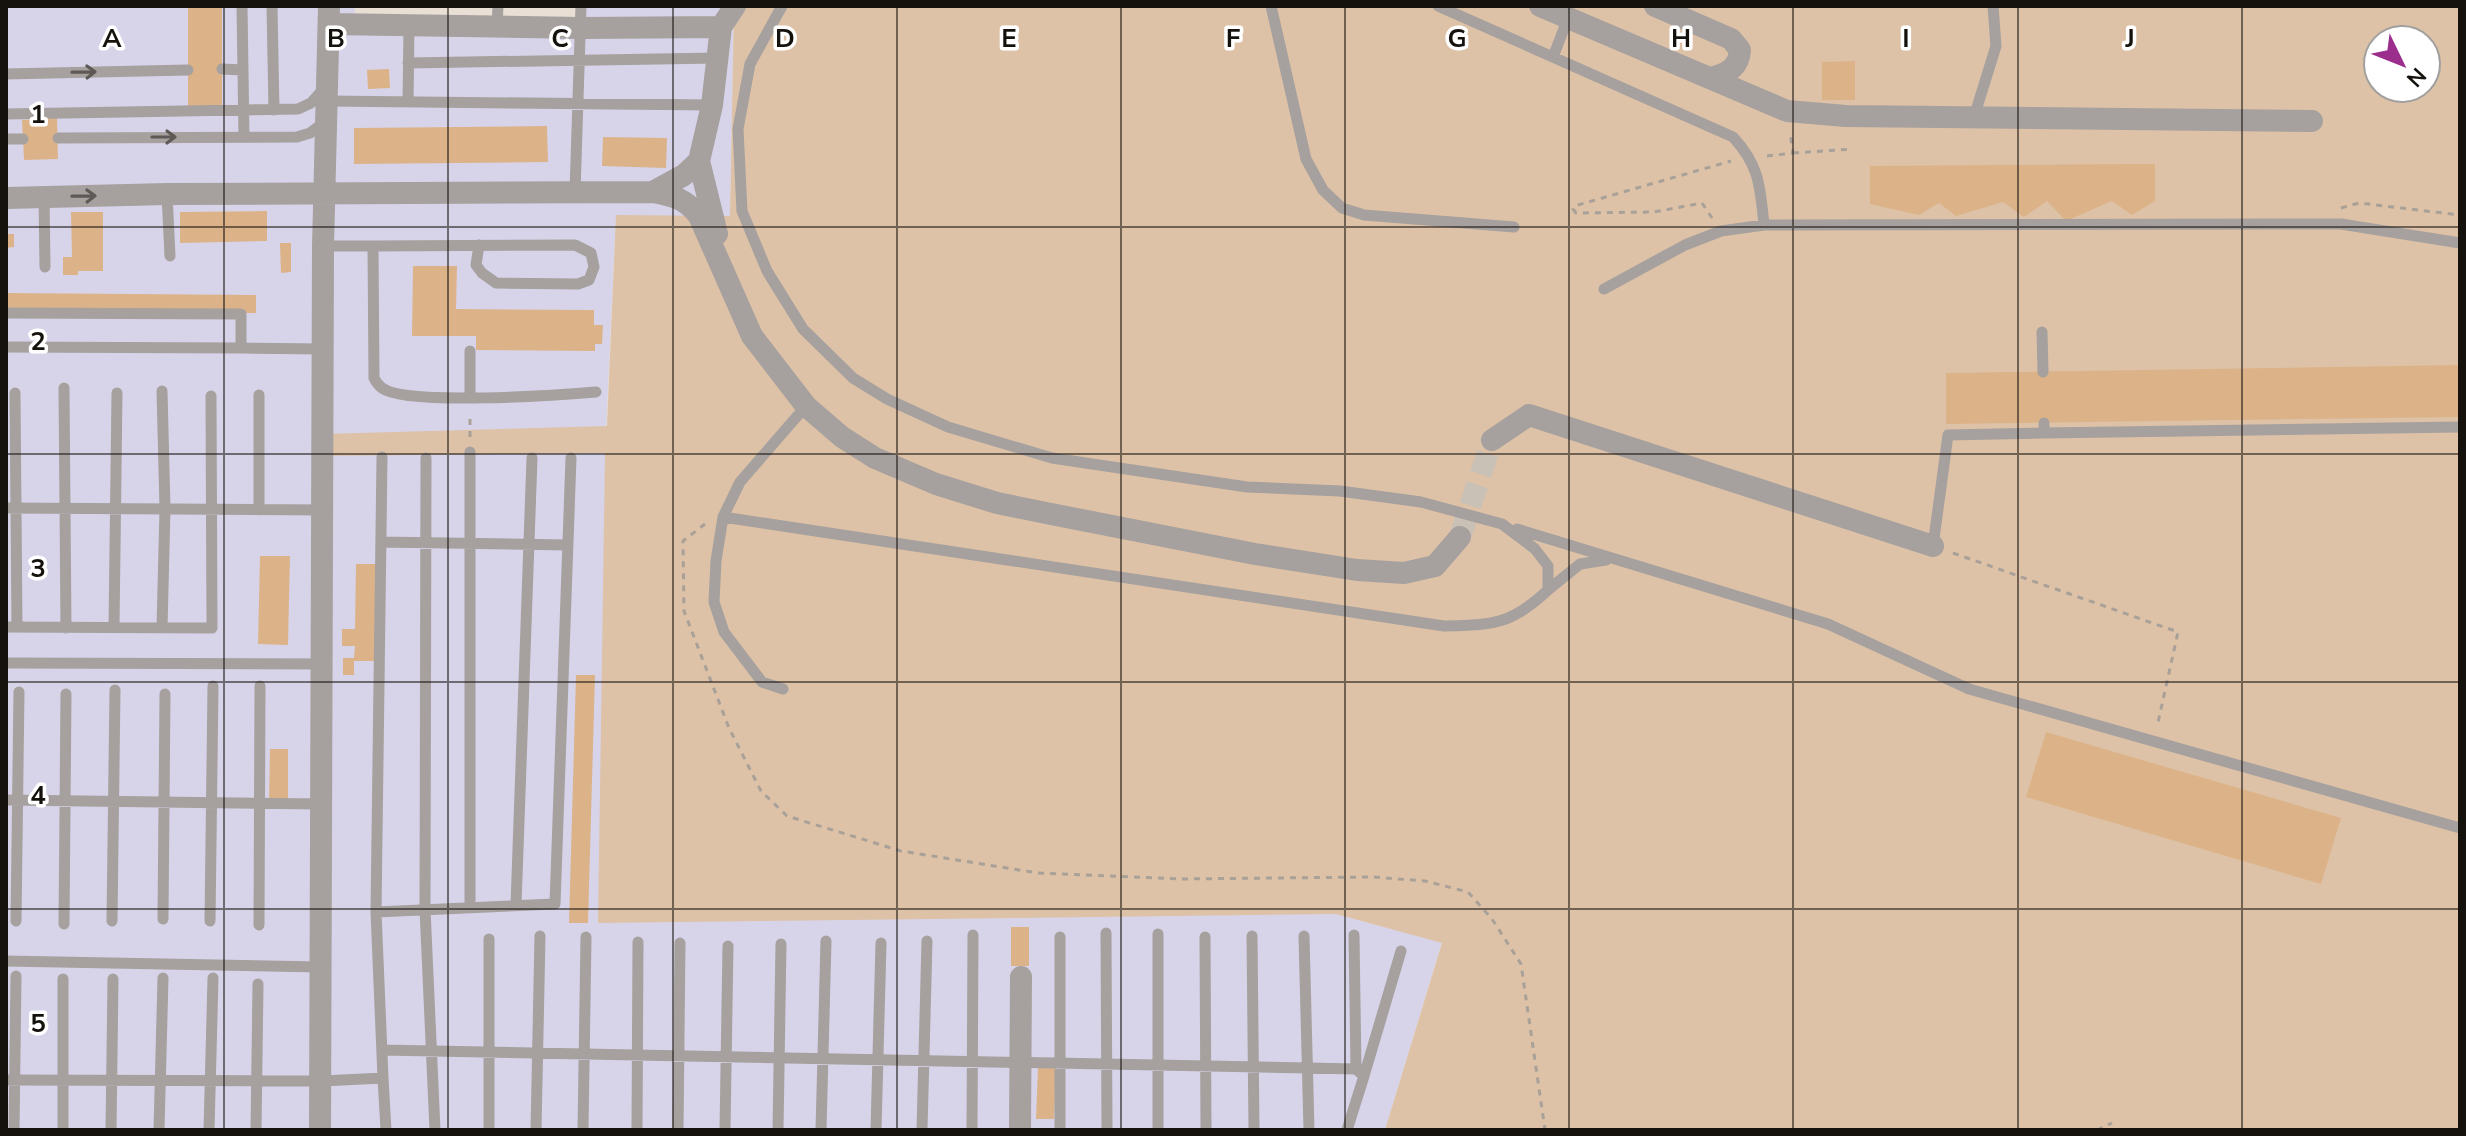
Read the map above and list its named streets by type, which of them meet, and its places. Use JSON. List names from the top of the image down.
{
  "north": "bottom right",
  "grid": {
    "columns": [
      "A",
      "B",
      "C",
      "D",
      "E",
      "F",
      "G",
      "H",
      "I",
      "J"
    ],
    "rows": [
      "1",
      "2",
      "3",
      "4",
      "5"
    ]
  }
}
